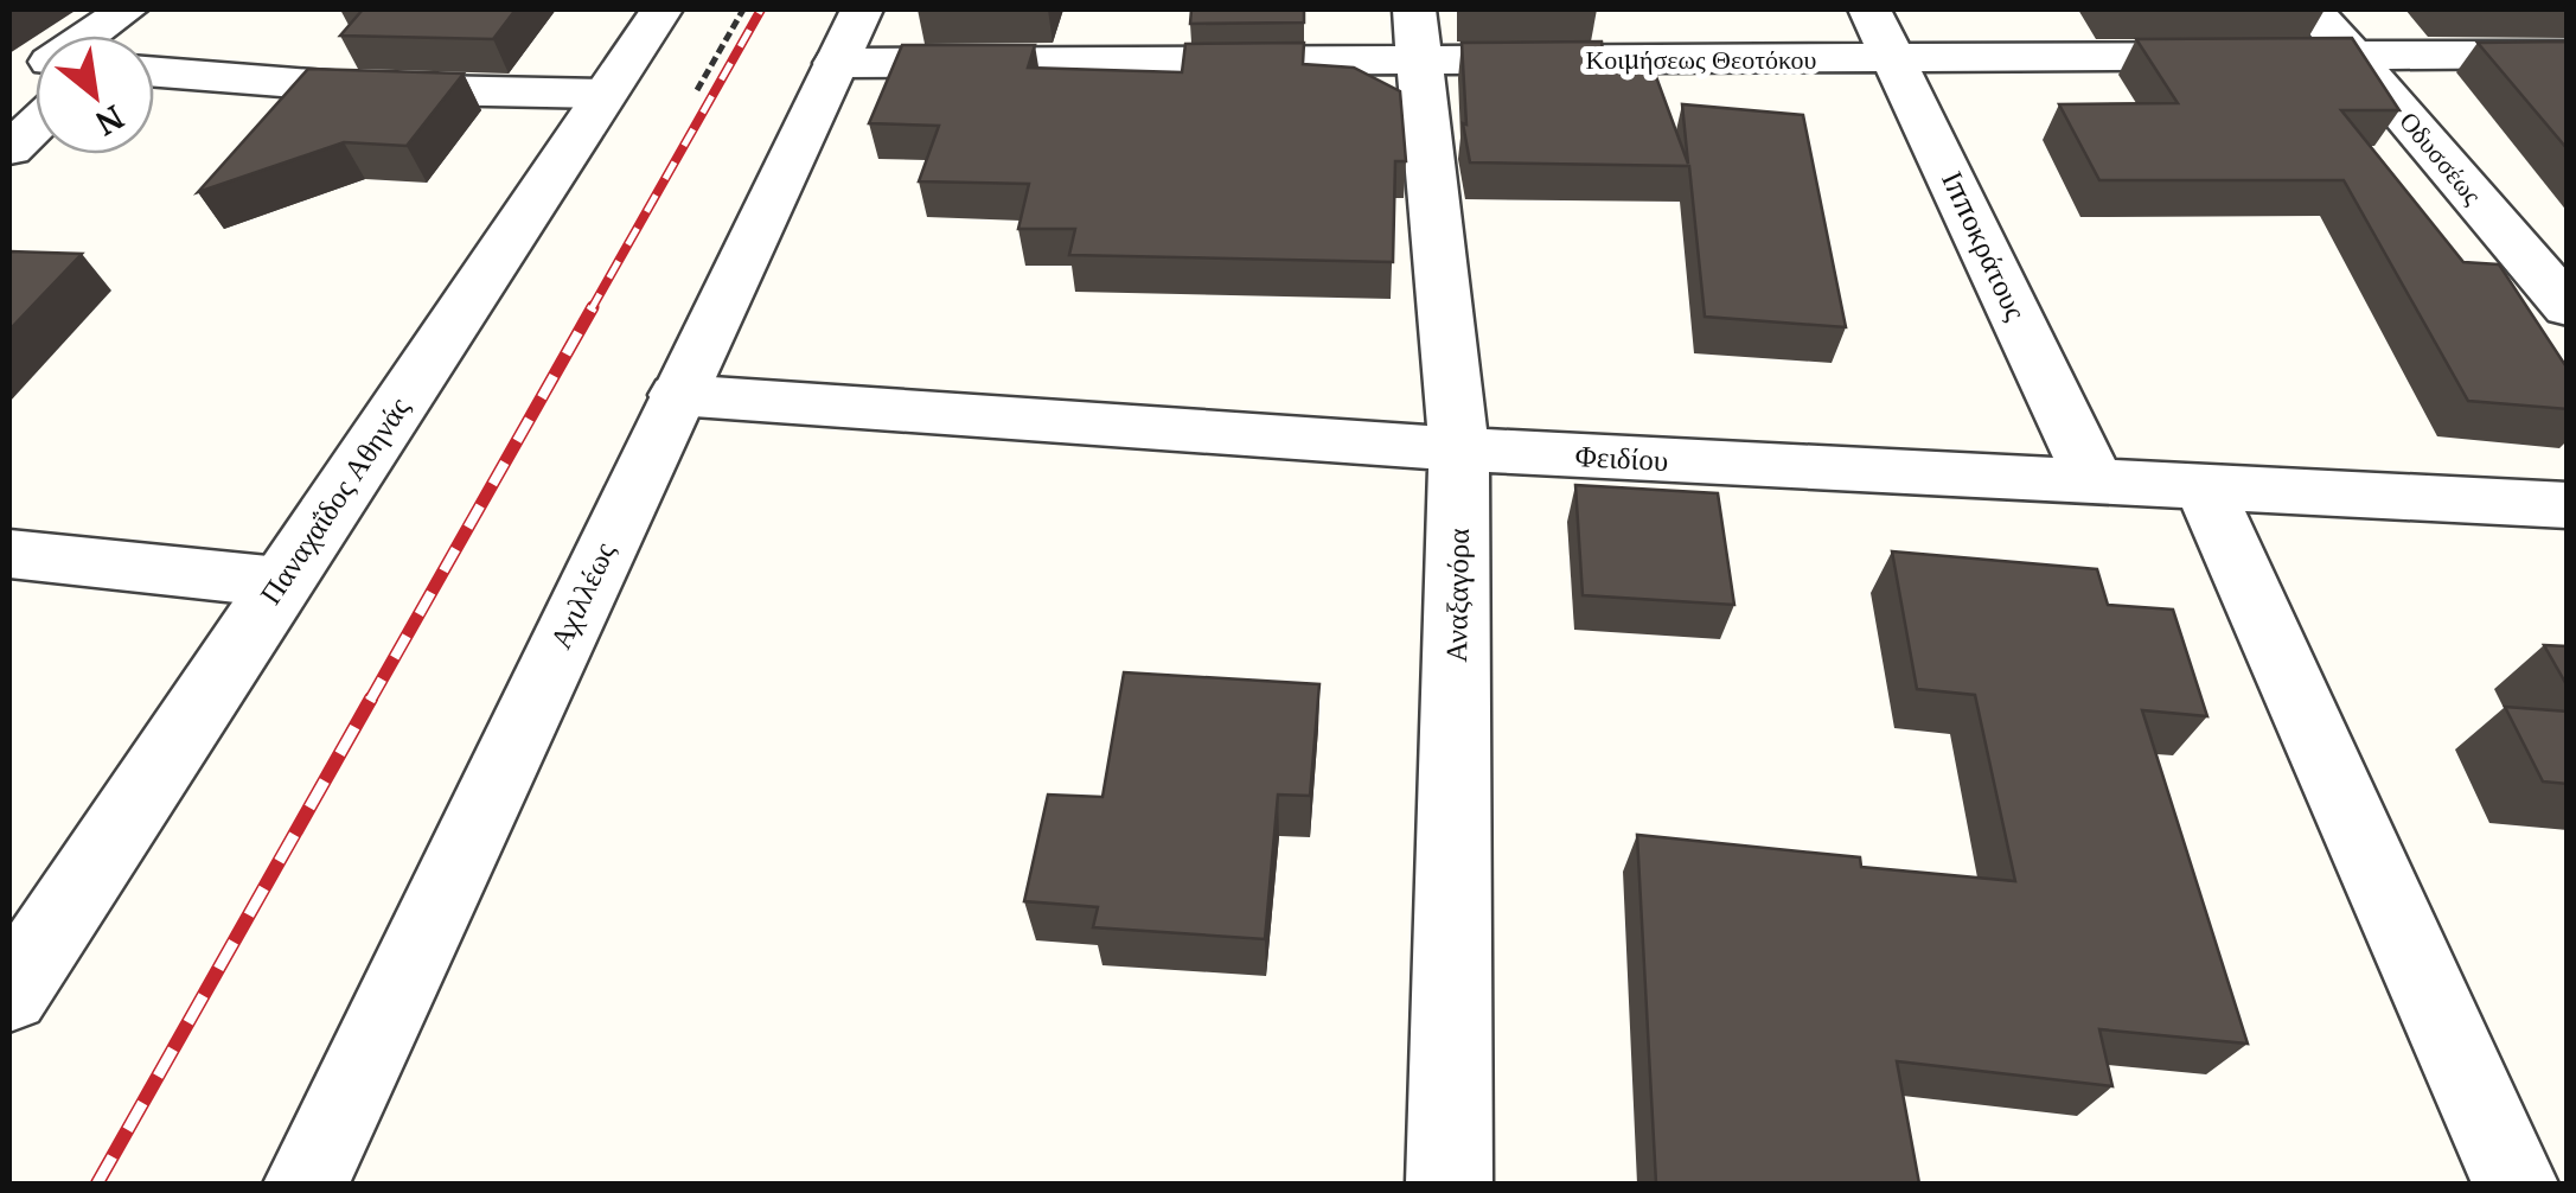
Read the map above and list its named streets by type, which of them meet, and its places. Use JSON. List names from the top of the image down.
{
  "streets": {
    "street": [
      "Κοιμήσεως Θεοτόκου",
      "Οδυσσέως",
      "Ιπποκράτους",
      "Φειδίου",
      "Παναχαΐδος Αθηνάς",
      "Αχιλλέως",
      "Αναξαγόρα"
    ]
  },
  "crossings": [
    ["Κοιμήσεως Θεοτόκου", "Οδυσσέως"],
    ["Κοιμήσεως Θεοτόκου", "Ιπποκράτους"],
    ["Κοιμήσεως Θεοτόκου", "Αχιλλέως"],
    ["Κοιμήσεως Θεοτόκου", "Αναξαγόρα"],
    ["Ιπποκράτους", "Φειδίου"],
    ["Φειδίου", "Αχιλλέως"],
    ["Φειδίου", "Αναξαγόρα"]
  ],
  "north": "bottom right"
}
